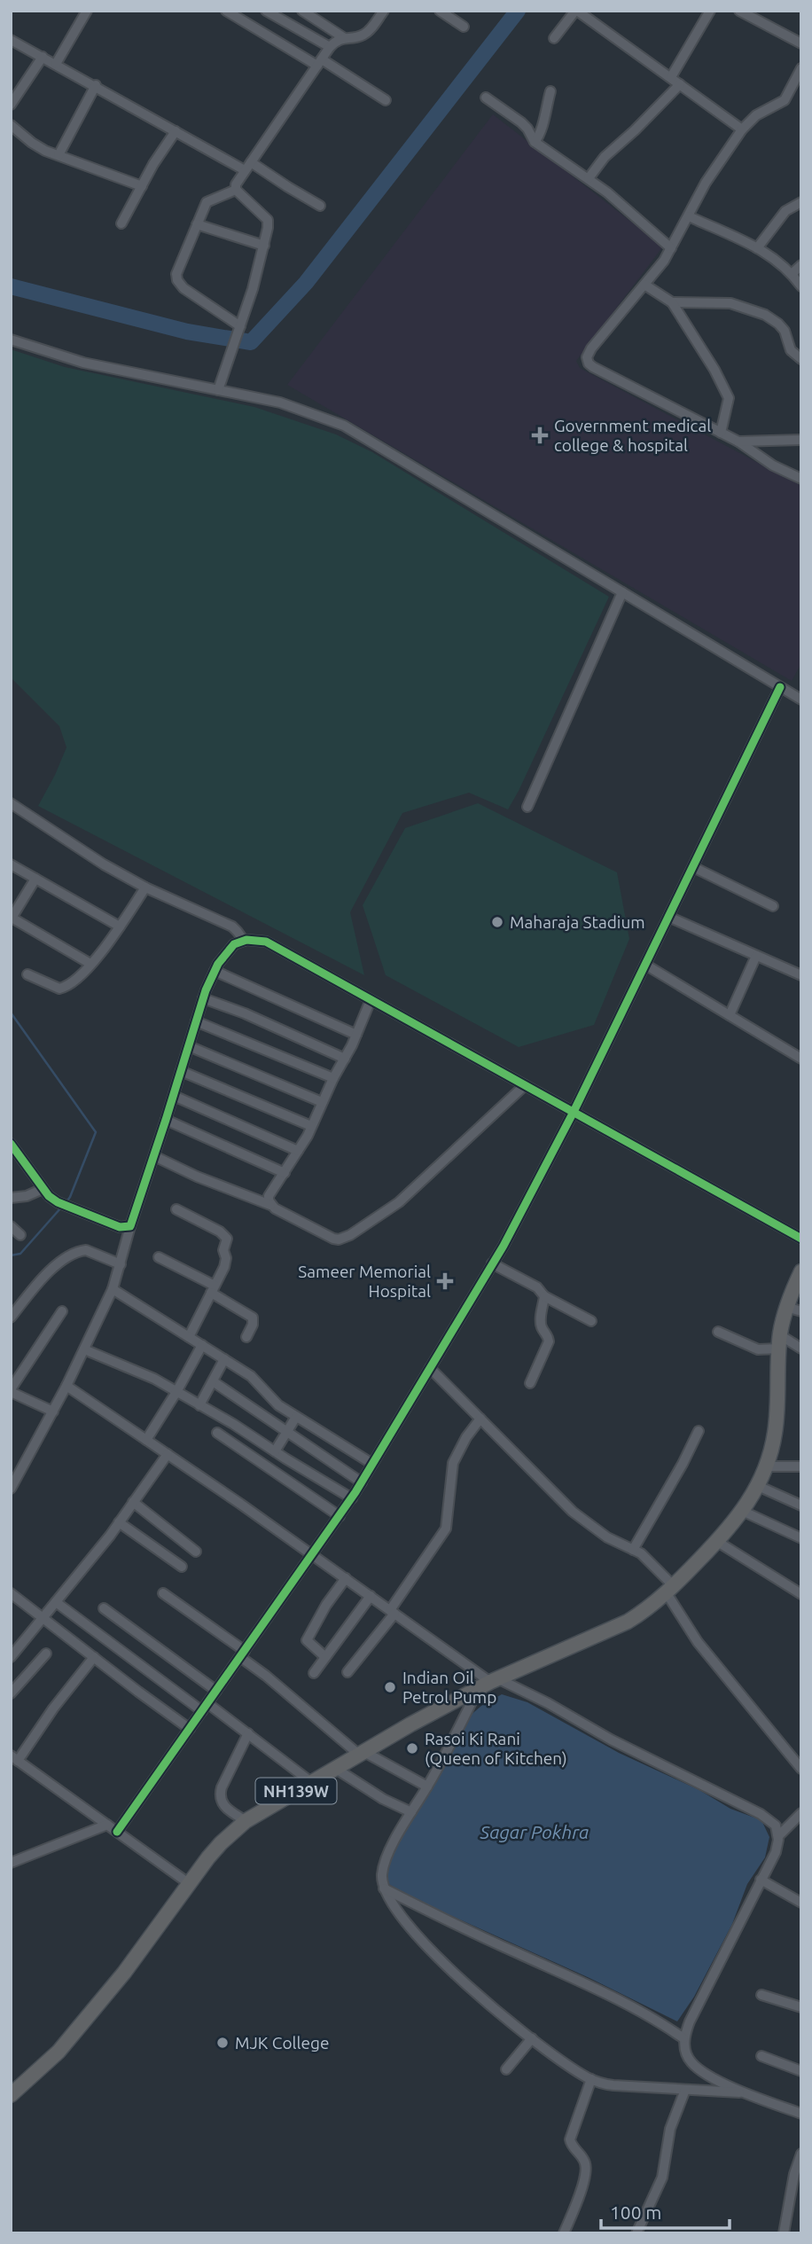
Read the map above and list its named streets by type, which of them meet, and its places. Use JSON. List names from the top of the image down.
{
  "streets": {
    "highway": ["NH139W"]
  },
  "water": ["Sagar Pokhra"],
  "places": {
    "health": ["Government medical college & hospital", "Sameer Memorial Hospital"],
    "other": [
      "Maharaja Stadium",
      "Indian Oil Petrol Pump",
      "Rasoi Ki Rani (Queen of Kitchen)",
      "MJK College"
    ]
  },
  "scale_bar": "100 m"
}
